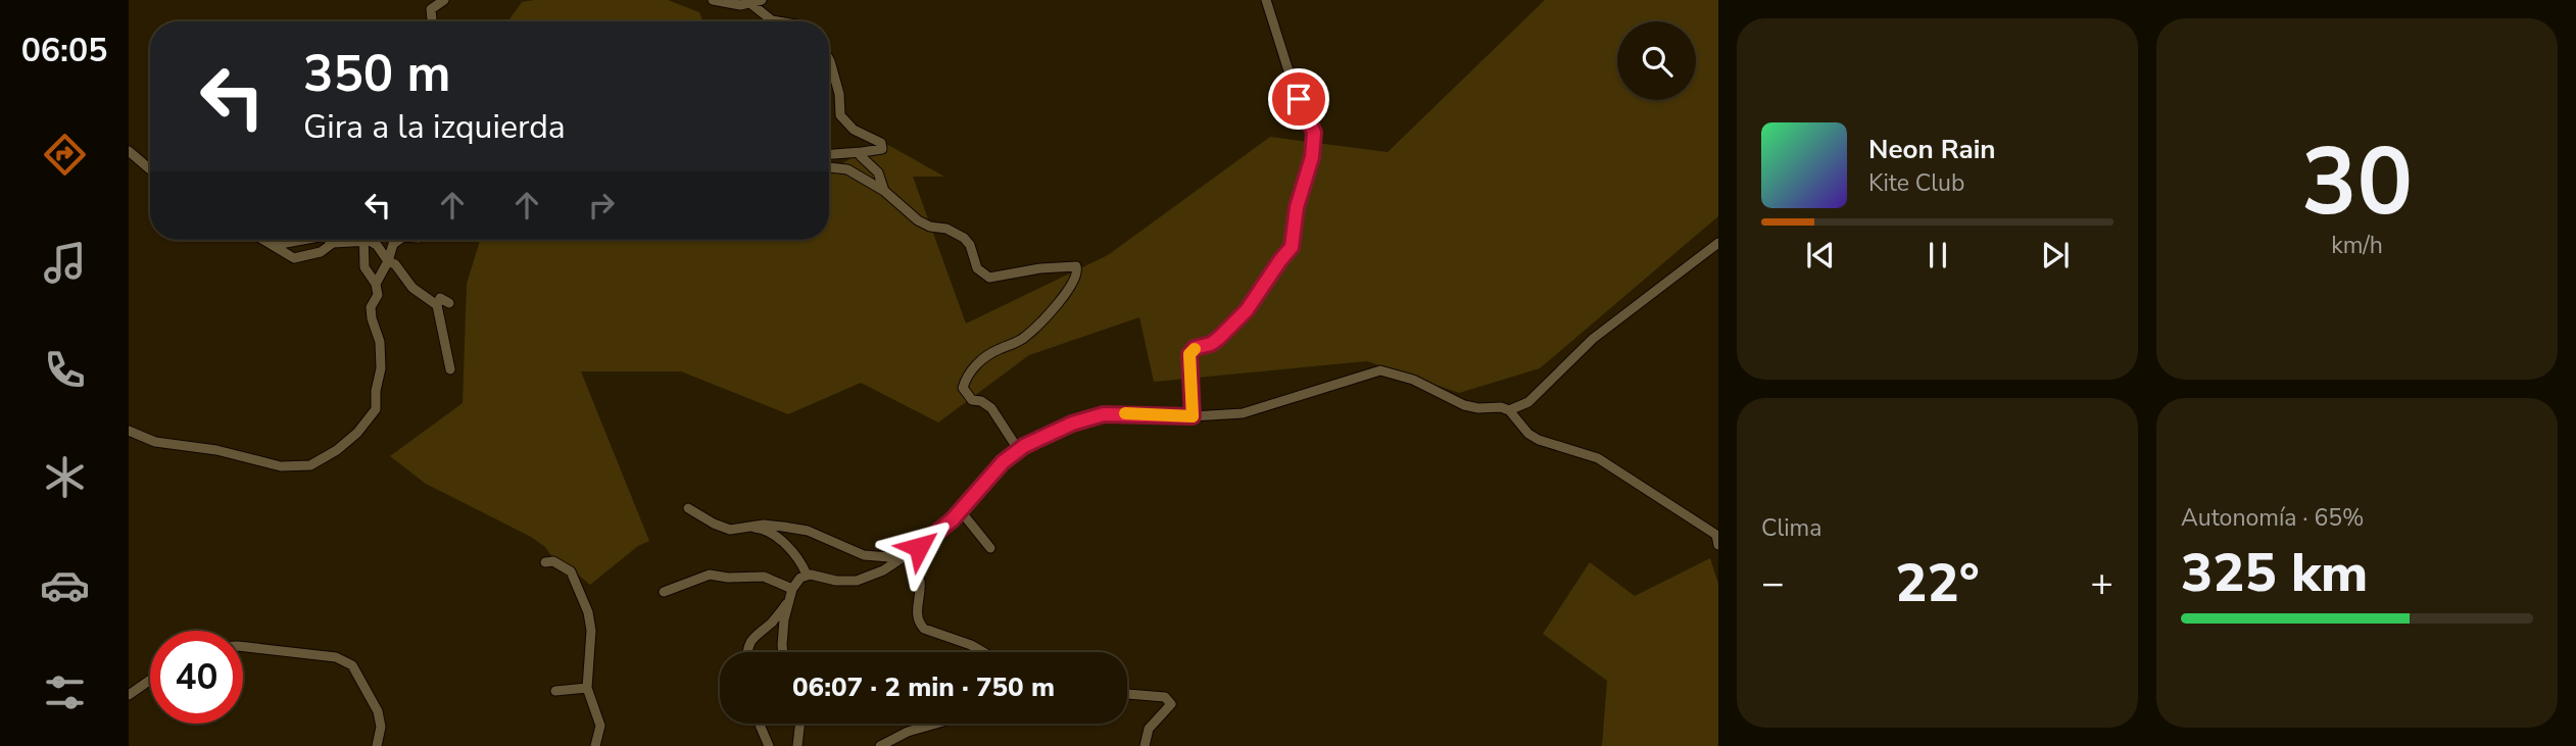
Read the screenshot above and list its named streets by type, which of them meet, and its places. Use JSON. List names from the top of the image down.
{
  "page": {
    "tabs": "06:05",
    "tile": [
      ["30", "km/h"],
      "Clima",
      ["Autonomía · 65%", "325 km"]
    ],
    "turn": ["350 m", "Gira a la izquierda"],
    "song": ["Neon Rain", "Kite Club"],
    "heat": ["−", "22°", "+"],
    "limit": "40",
    "trip": "06:07 · 2 min · 750 m"
  }
}
